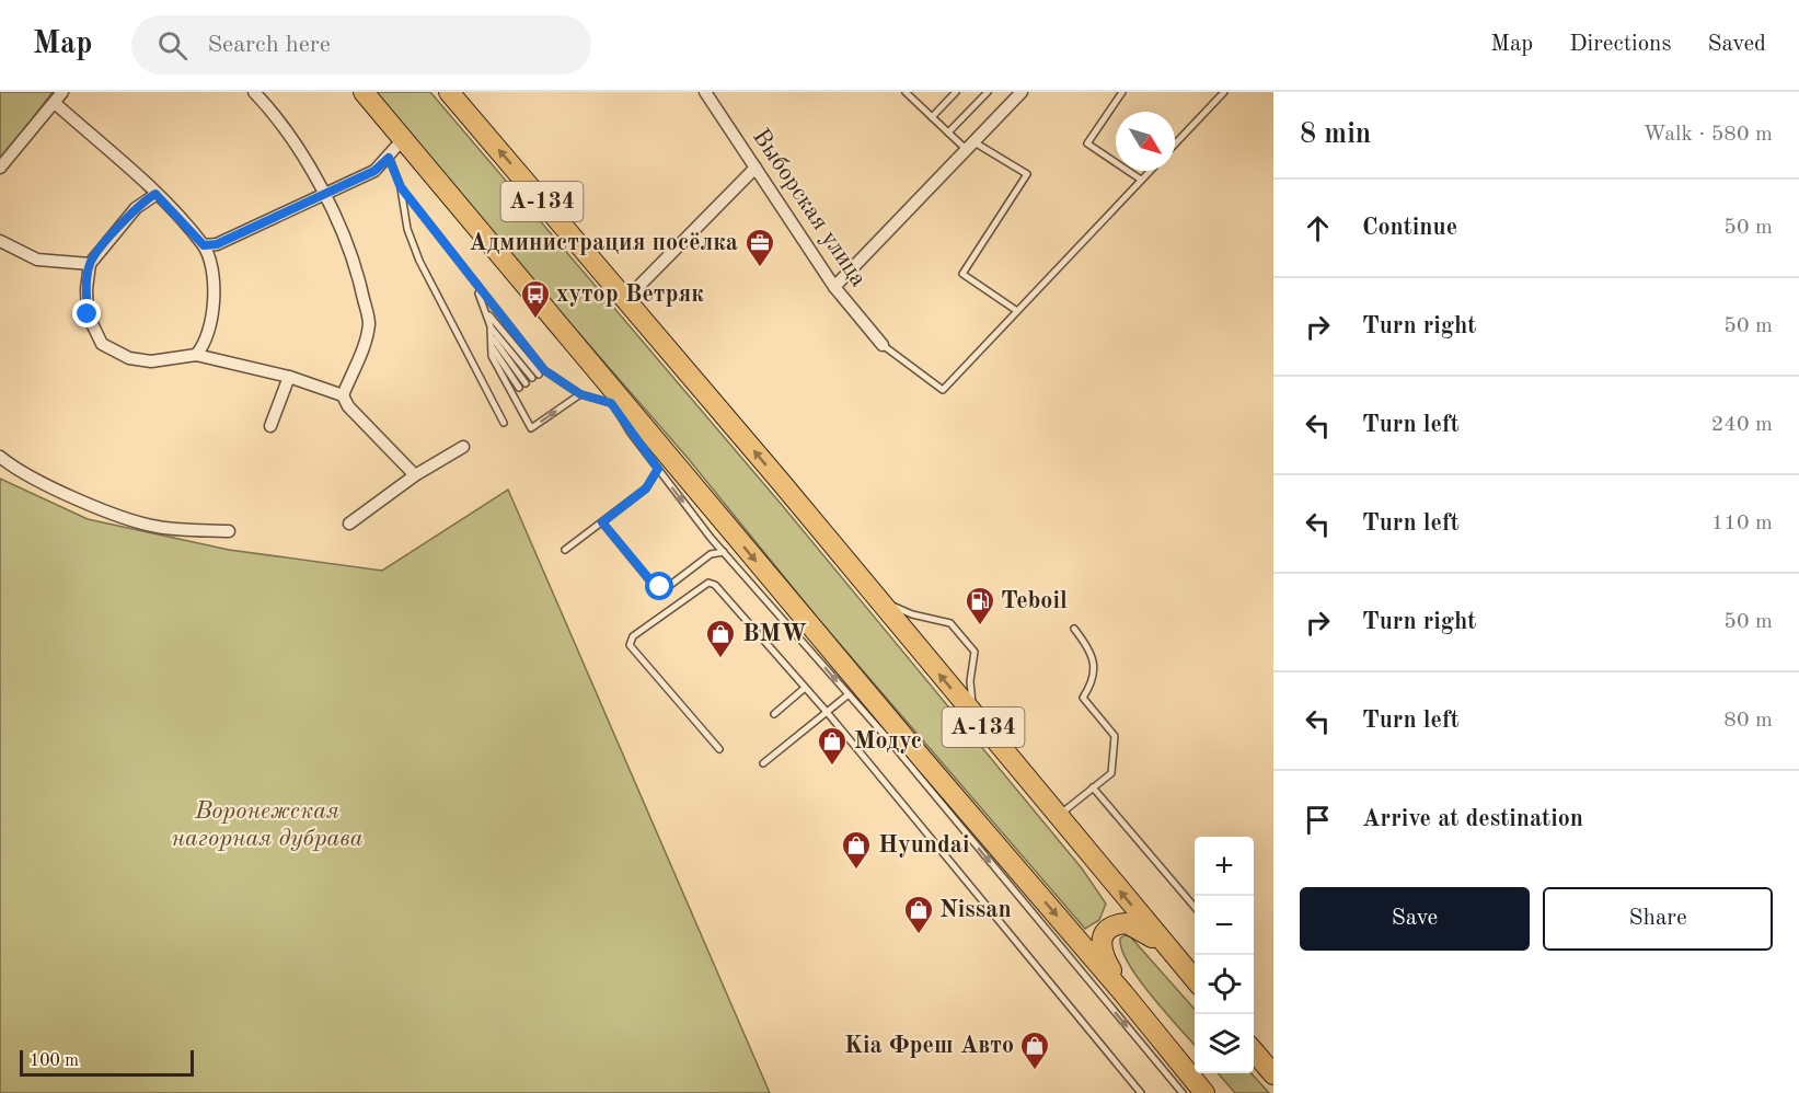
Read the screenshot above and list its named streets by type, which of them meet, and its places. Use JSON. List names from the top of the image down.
{
  "streets": {
    "highway": ["А-134"],
    "street": ["Выборская улица"]
  },
  "parks": ["Воронежская нагорная дубрава"],
  "places": {
    "office": ["Администрация посёлка"],
    "bus stop": ["хутор Ветряк"],
    "fuel station": ["Teboil"],
    "shop": [
      "BMW",
      "Модус",
      "Hyundai",
      "Nissan",
      "Kia Фреш Авто"
    ]
  },
  "scale_bar": "100 m",
  "north": "bottom right",
  "page": {
    "header": "Map",
    "search": "Search here",
    "nav": ["Map", "Directions", "Saved"],
    "heading": ["8 min", "Walk · 580 m"],
    "list": [
      ["Continue", "50 m"],
      ["Turn right", "50 m"],
      ["Turn left", "240 m"],
      ["Turn left", "110 m"],
      ["Turn right", "50 m"],
      ["Turn left", "80 m"],
      "Arrive at destination"
    ],
    "map_buttons": ["+", "−"],
    "buttons": ["Save", "Share"],
    "scale": "100 m"
  }
}
